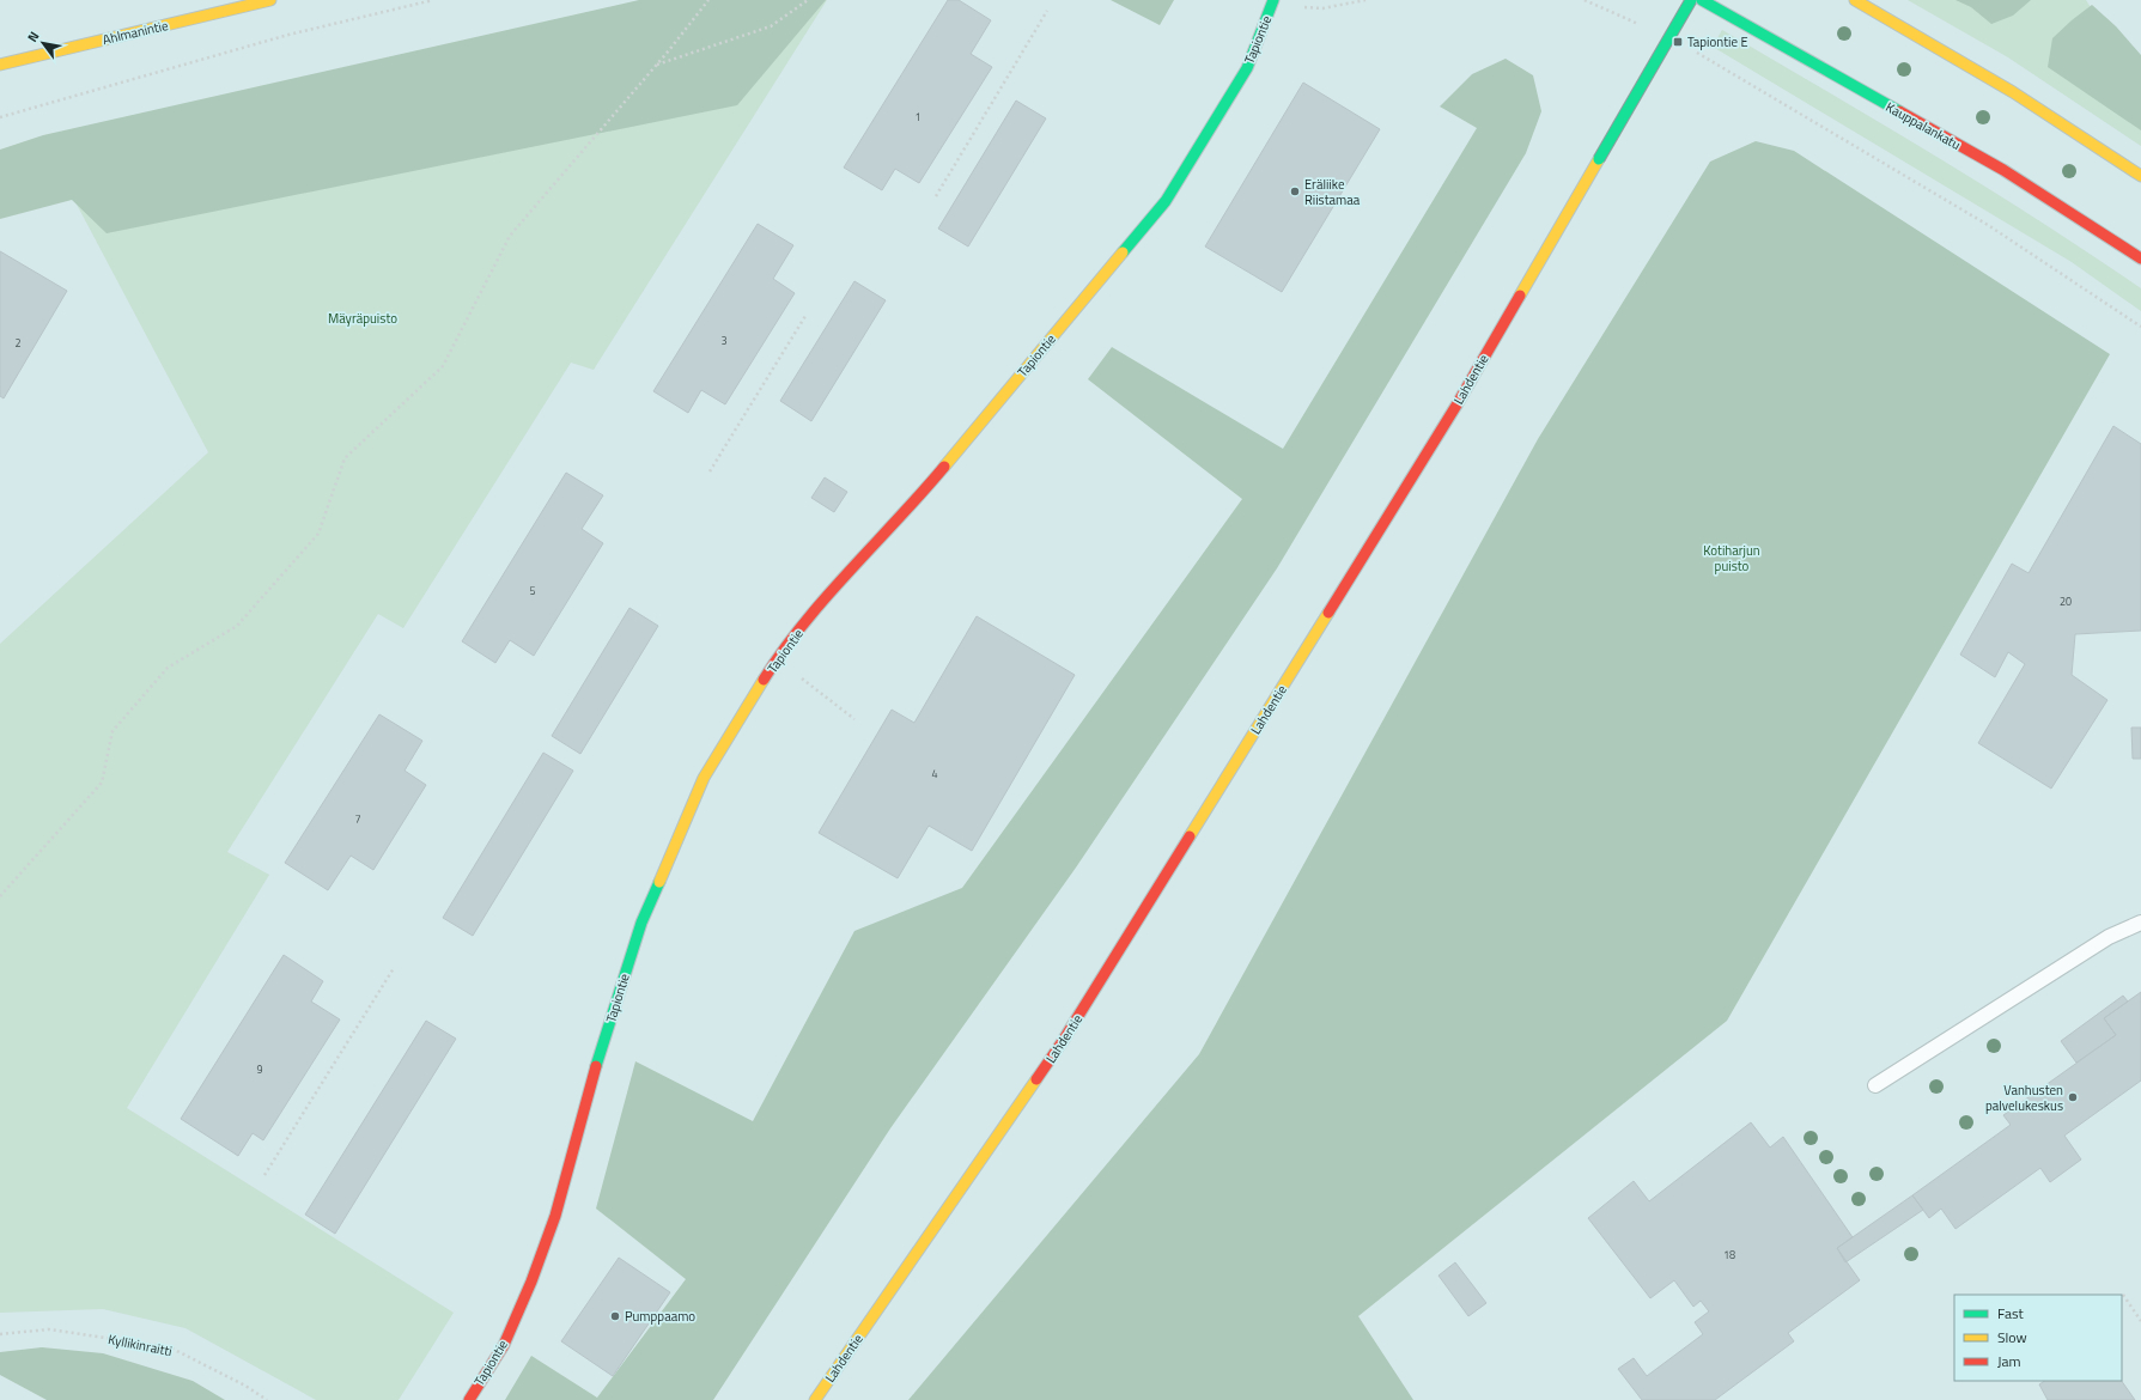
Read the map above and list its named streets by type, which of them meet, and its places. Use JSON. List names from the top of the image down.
{
  "streets": {
    "main road": [
      "Ahlmanintie",
      "Tapiontie",
      "Kauppalankatu",
      "Lahdentie"
    ],
    "path": ["Kyllikinraitti"]
  },
  "parks": ["Mäyräpuisto", "Kotiharjun puisto"],
  "places": {
    "transit": ["Tapiontie E"],
    "other": ["Eräliike Riistamaa", "Vanhusten palvelukeskus", "Pumppaamo"]
  },
  "house_numbers": [
    "1",
    "3",
    "2",
    "5",
    "20",
    "4",
    "7",
    "9",
    "18"
  ],
  "legend": ["Fast", "Slow", "Jam"],
  "north": "top left"
}
